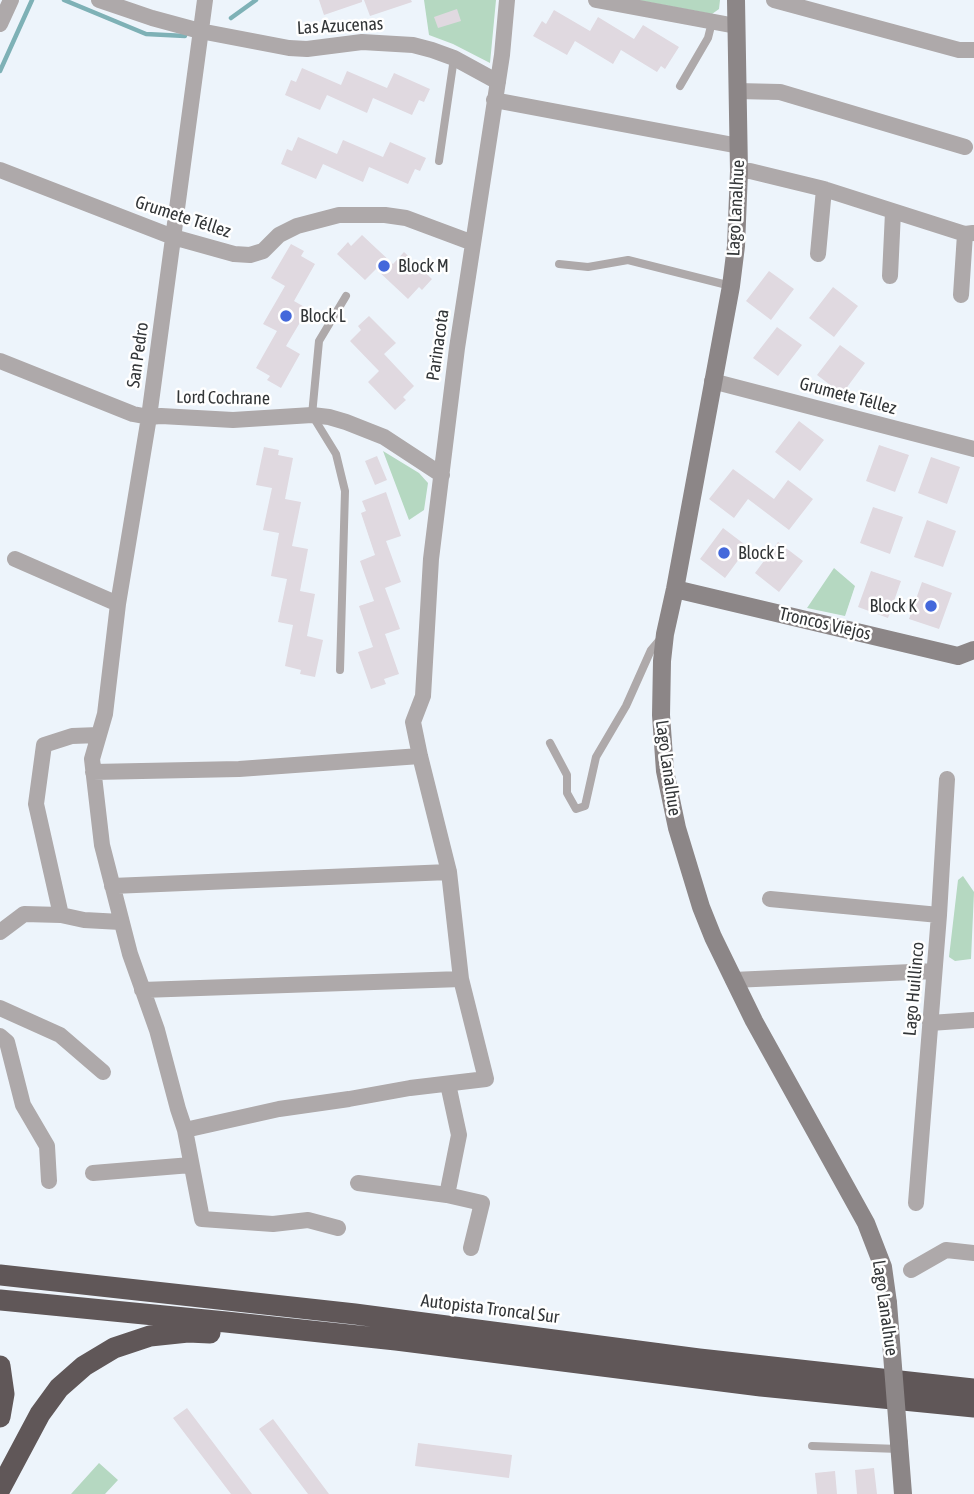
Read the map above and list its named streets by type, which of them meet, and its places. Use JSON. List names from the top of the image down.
{
  "streets": {
    "highway": ["Autopista Troncal Sur"],
    "main road": ["Lago Lanalhue", "Troncos Viejos"],
    "street": [
      "Las Azucenas",
      "Grumete Téllez",
      "Parinacota",
      "San Pedro",
      "Lord Cochrane",
      "Lago Huillinco"
    ]
  },
  "crossings": [
    ["Las Azucenas", "Parinacota"],
    ["Las Azucenas", "San Pedro"],
    ["Lago Lanalhue", "Grumete Téllez"],
    ["Lago Lanalhue", "Troncos Viejos"],
    ["Grumete Téllez", "Parinacota"],
    ["Grumete Téllez", "San Pedro"],
    ["Parinacota", "Lord Cochrane"],
    ["San Pedro", "Lord Cochrane"]
  ],
  "places": [
    "Block M",
    "Block L",
    "Block E",
    "Block K"
  ]
}
